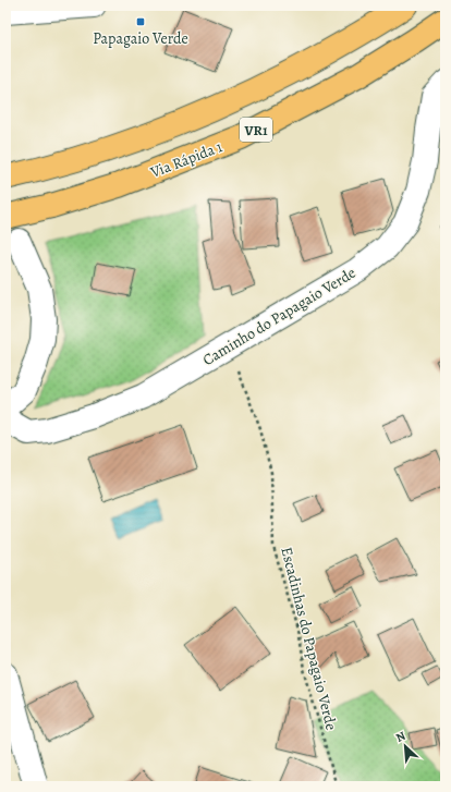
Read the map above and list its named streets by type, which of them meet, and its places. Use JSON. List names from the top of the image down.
{
  "streets": {
    "highway": ["VR1", "Via Rápida 1"],
    "street": ["Caminho do Papagaio Verde"],
    "path": ["Escadinhas do Papagaio Verde"]
  },
  "crossings": [
    ["Caminho do Papagaio Verde", "Escadinhas do Papagaio Verde"]
  ],
  "places": {
    "transit": ["Papagaio Verde"]
  },
  "north": "top left"
}
